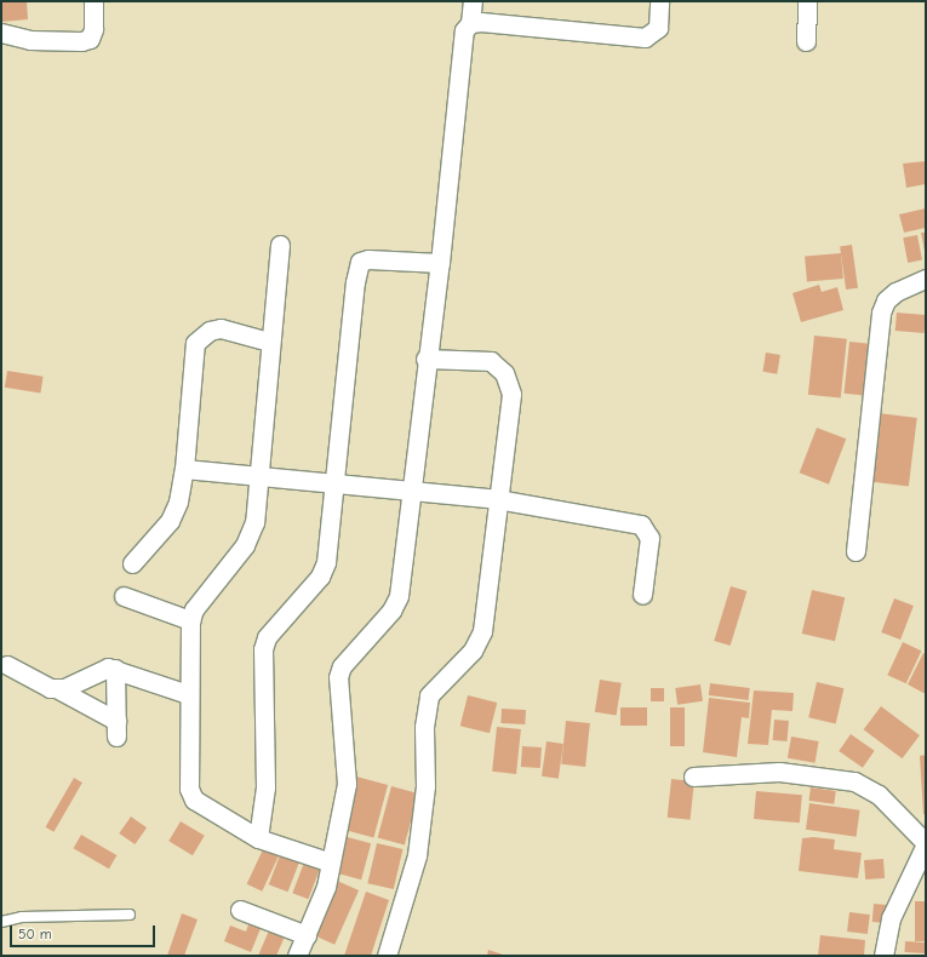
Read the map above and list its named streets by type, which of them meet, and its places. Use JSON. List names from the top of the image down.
{
  "scale_bar": "50 m"
}
